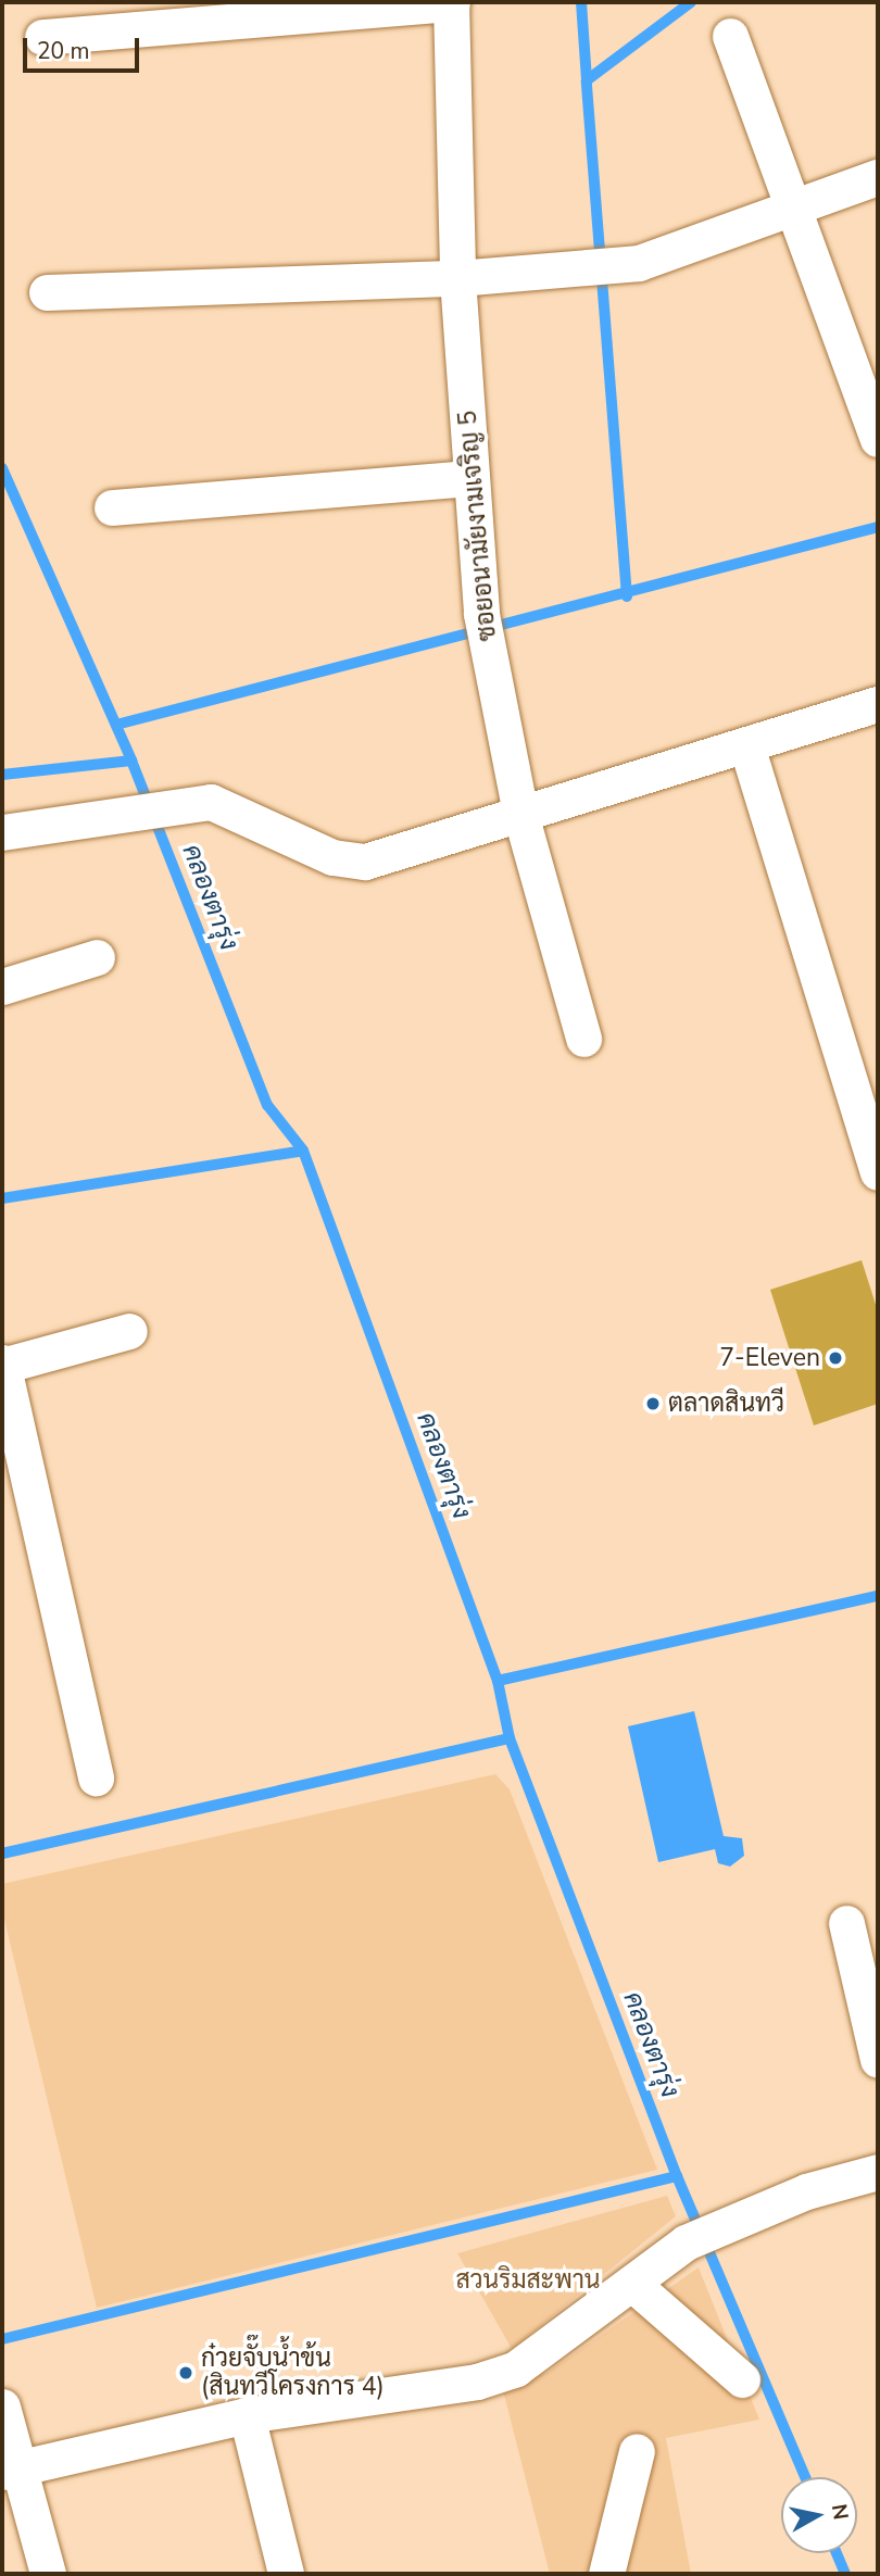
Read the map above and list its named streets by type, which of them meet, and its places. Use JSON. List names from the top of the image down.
{
  "streets": {
    "street": ["ซอยอนามัยงามเจริญ 5"]
  },
  "water": ["คลองตารุ่ง"],
  "parks": ["สวนริมสะพาน"],
  "places": ["7-Eleven", "ตลาดสินทวี", "ก๋วยจั๊บน้ำข้น (สินทวีโครงการ 4)"],
  "scale_bar": "20 m",
  "north": "right"
}
